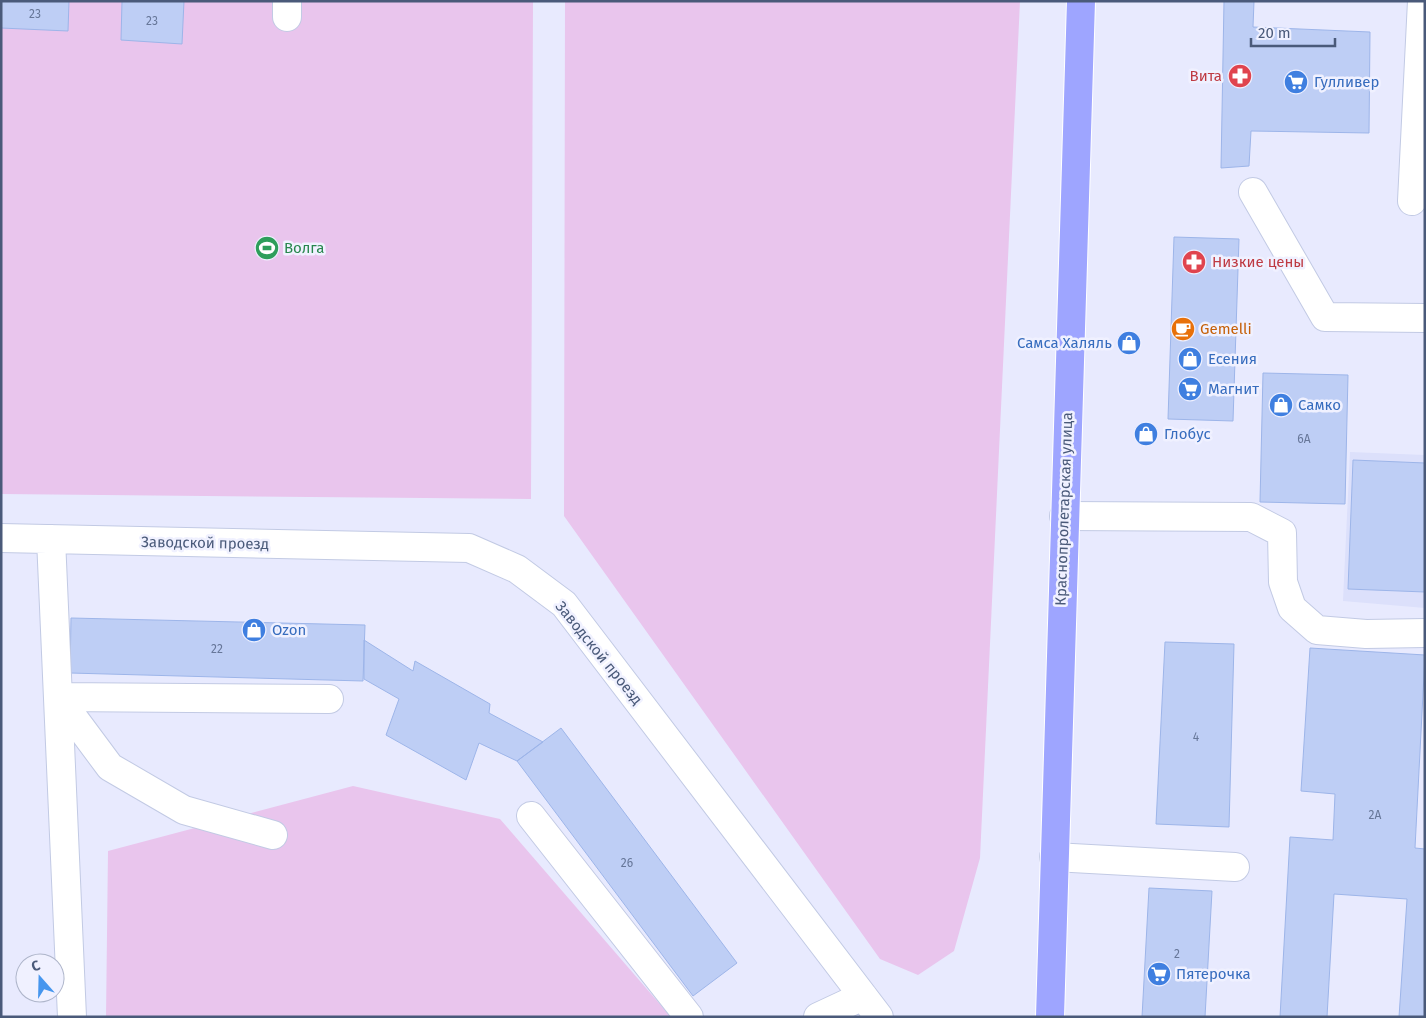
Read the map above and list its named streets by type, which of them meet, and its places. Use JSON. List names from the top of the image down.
{
  "streets": {
    "main road": ["Краснопролетарская улица"],
    "street": ["Заводской проезд"]
  },
  "places": {
    "pharmacy": ["Вита", "Низкие цены"],
    "supermarket": ["Гулливер", "Магнит", "Пятерочка"],
    "sports": ["Волга"],
    "cafe": ["Gemelli"],
    "shop": [
      "Самса Халяль",
      "Есения",
      "Самко",
      "Глобус",
      "Ozon"
    ]
  },
  "house_numbers": [
    "23",
    "23",
    "6А",
    "22",
    "4",
    "2А",
    "26",
    "2"
  ],
  "scale_bar": "20 m",
  "north": "top"
}
